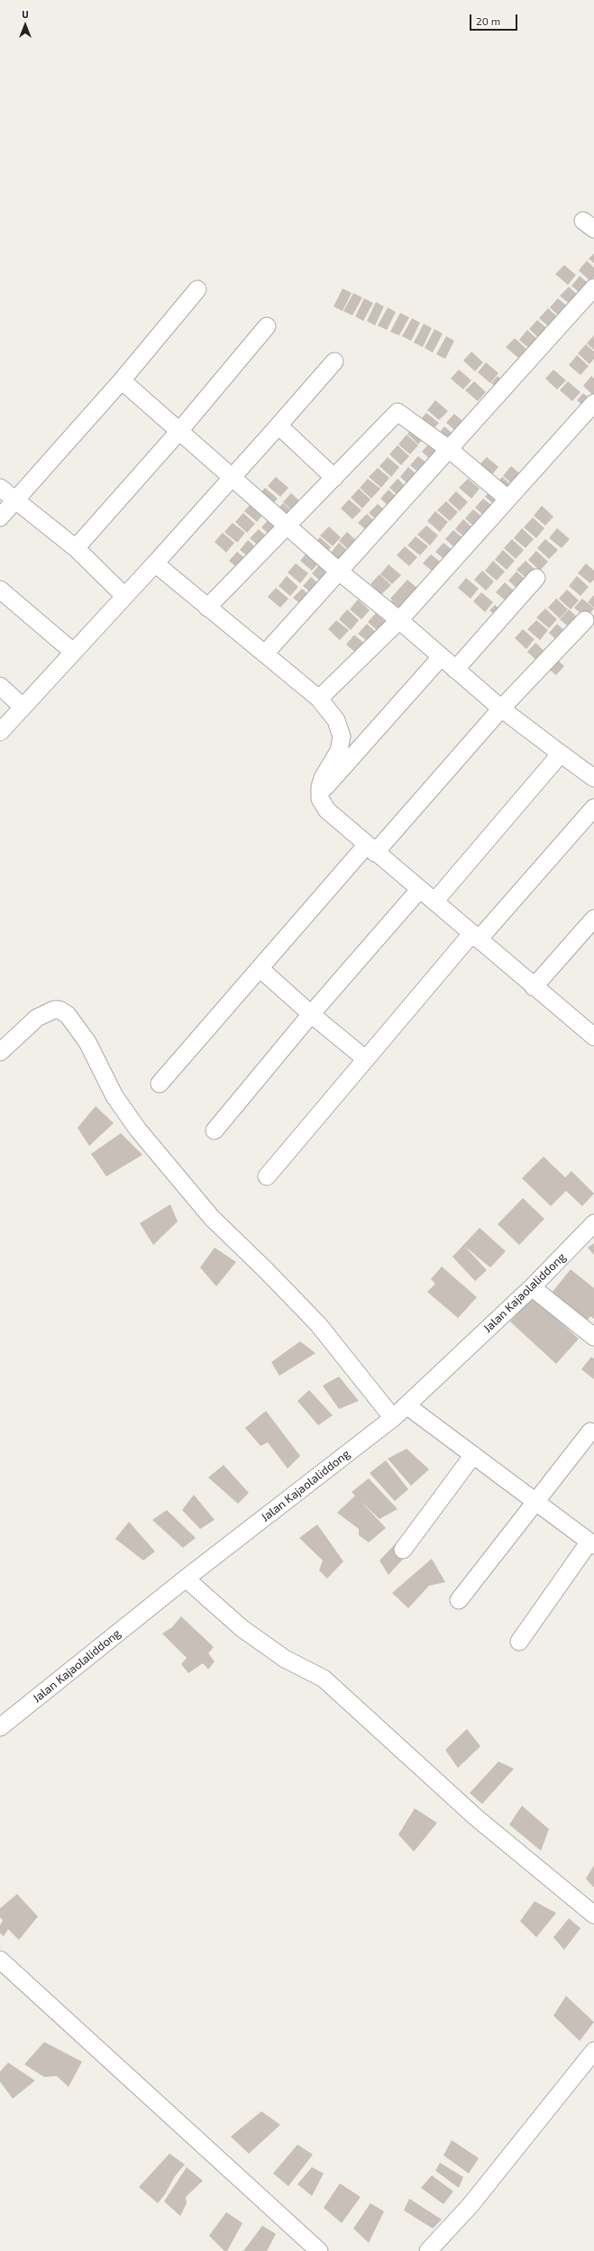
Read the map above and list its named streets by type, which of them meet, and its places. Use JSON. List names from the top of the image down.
{
  "streets": {
    "street": ["Jalan Kajaolaliddong"]
  },
  "scale_bar": "20 m",
  "north": "top"
}
